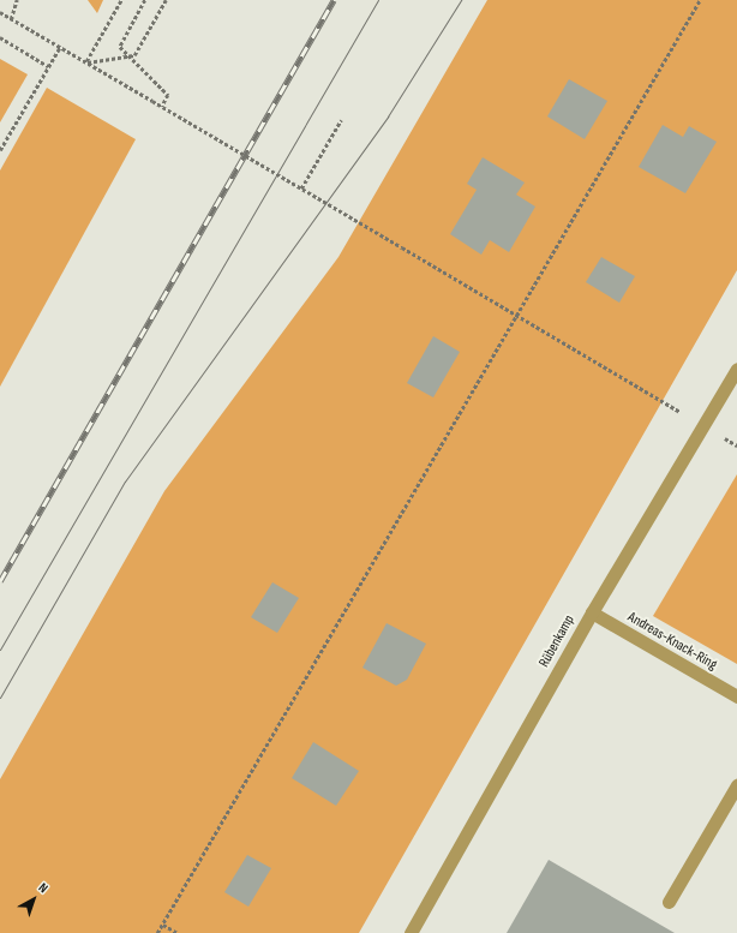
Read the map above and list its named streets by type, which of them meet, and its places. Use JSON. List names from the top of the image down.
{
  "streets": {
    "street": ["Rübenkamp", "Andreas-Knack-Ring"]
  },
  "crossings": [
    ["Rübenkamp", "Andreas-Knack-Ring"]
  ],
  "north": "top right"
}
